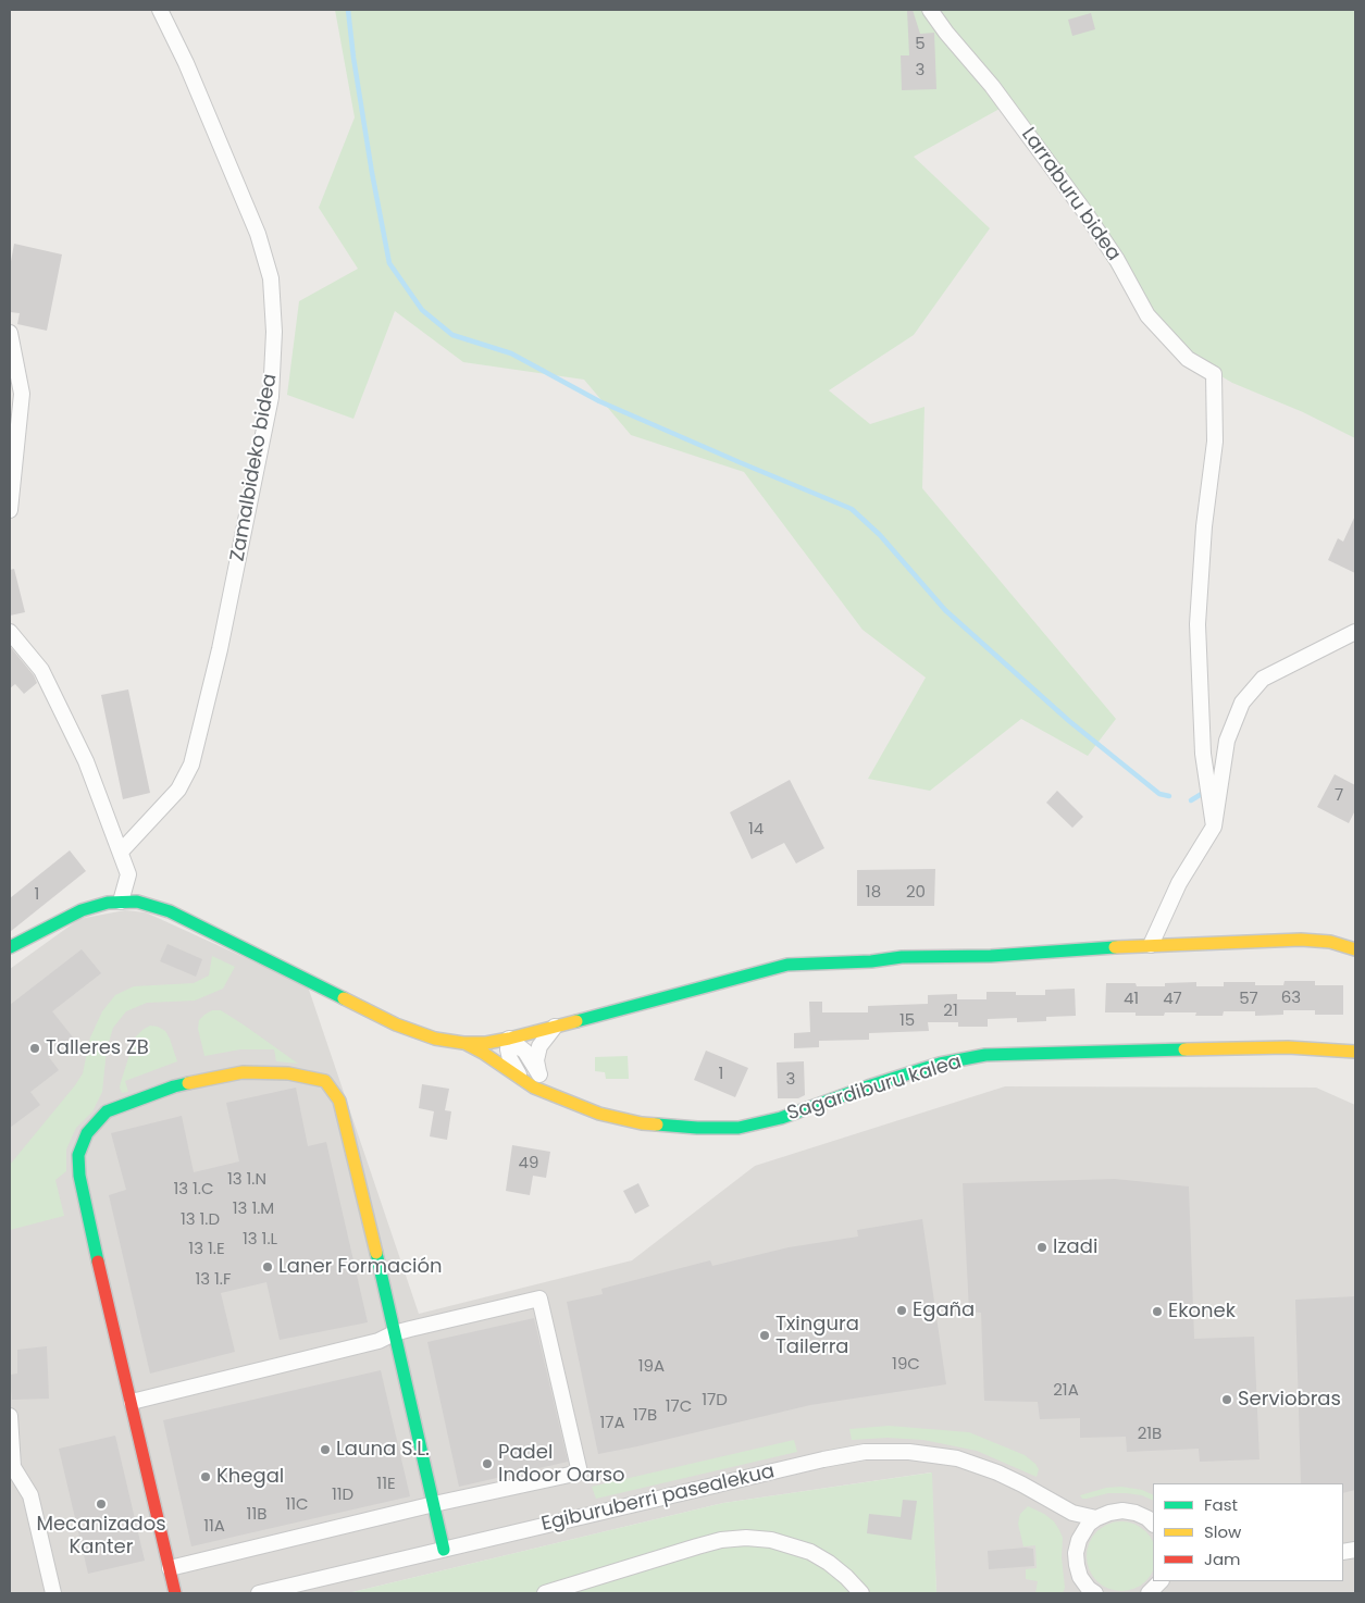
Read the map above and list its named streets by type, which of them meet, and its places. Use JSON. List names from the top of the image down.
{
  "streets": {
    "street": [
      "Larraburu bidea",
      "Zamalbideko bidea",
      "Sagardiburu kalea",
      "Egiburuberri pasealekua"
    ]
  },
  "places": [
    "Talleres ZB",
    "Izadi",
    "Laner Formación",
    "Egaña",
    "Ekonek",
    "Txingura Tailerra",
    "Serviobras",
    "Launa S.L.",
    "Padel Indoor Oarso",
    "Khegal",
    "Mecanizados Kanter"
  ],
  "house_numbers": [
    "5",
    "3",
    "7",
    "14",
    "18",
    "20",
    "1",
    "63",
    "41",
    "47",
    "57",
    "21",
    "15",
    "1",
    "3",
    "49",
    "13 1.N",
    "13 1.C",
    "13 1.M",
    "13 1.D",
    "13 1.L",
    "13 1.E",
    "13 1.F",
    "19C",
    "19A",
    "21A",
    "17D",
    "17C",
    "17B",
    "17A",
    "21B",
    "11E",
    "11D",
    "11C",
    "11B",
    "11A"
  ],
  "legend": ["Fast", "Slow", "Jam"]
}
